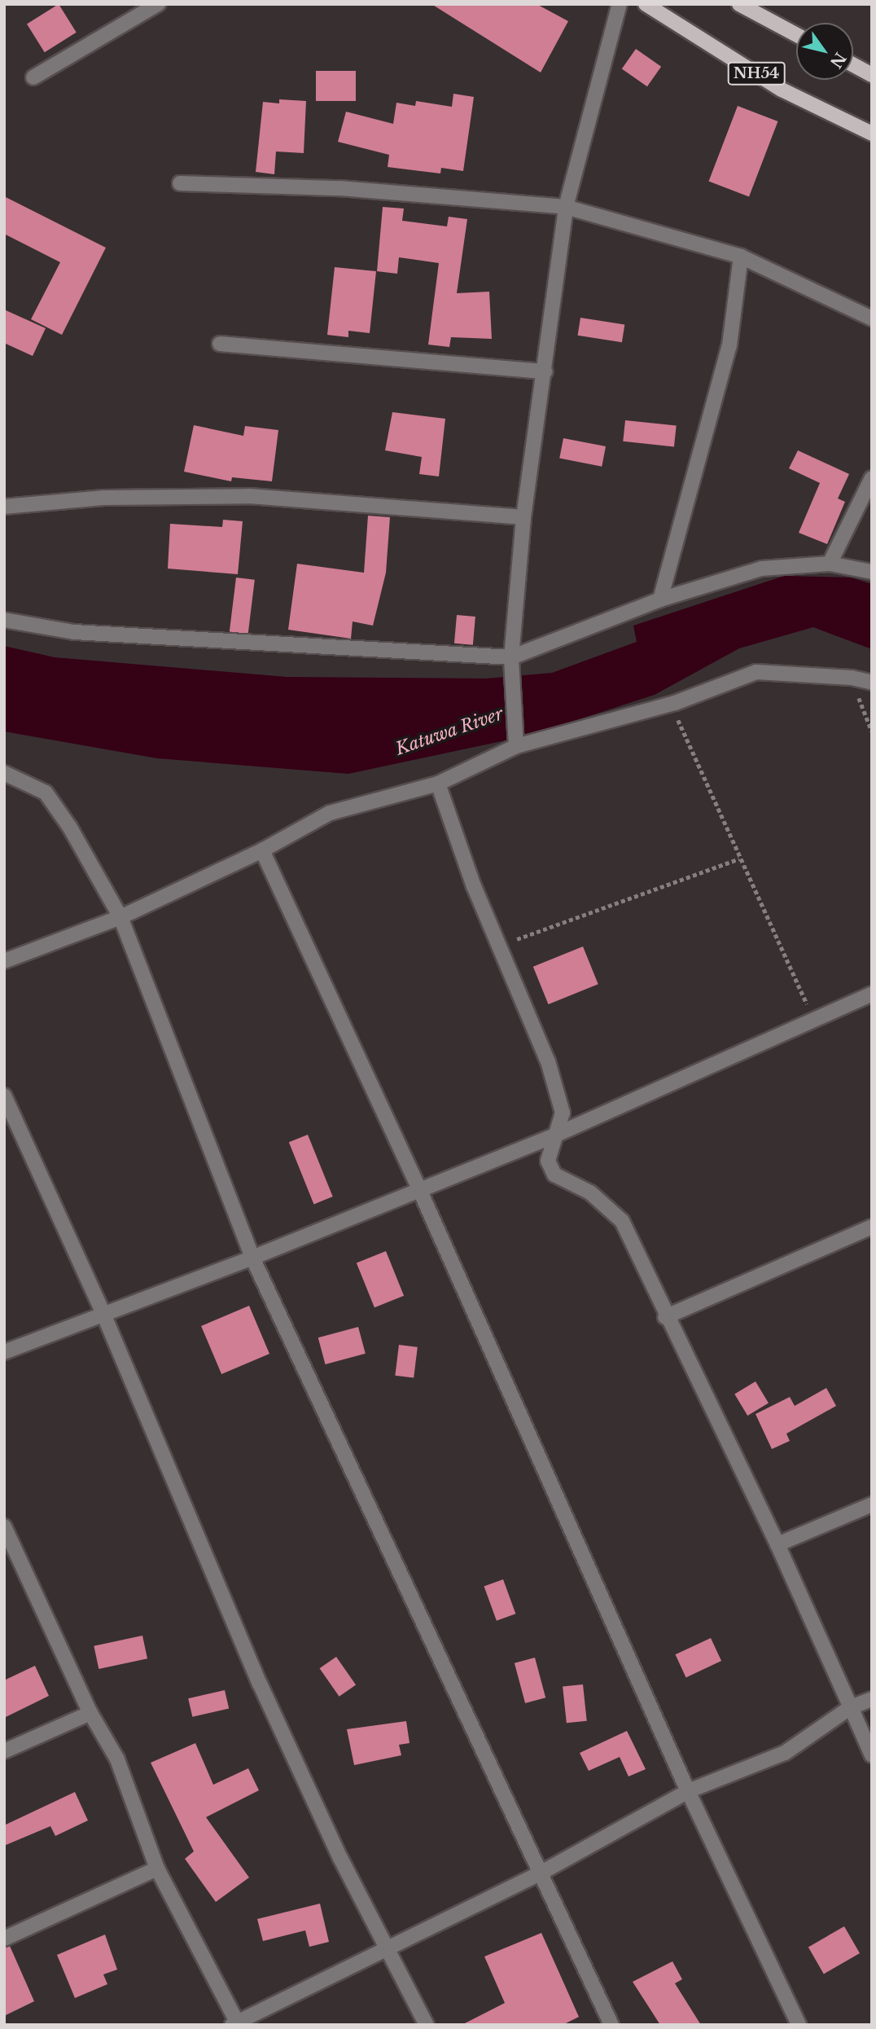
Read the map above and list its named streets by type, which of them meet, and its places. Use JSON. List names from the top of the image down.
{
  "streets": {
    "main road": ["NH54"]
  },
  "water": ["Katuwa River"],
  "north": "bottom right"
}
